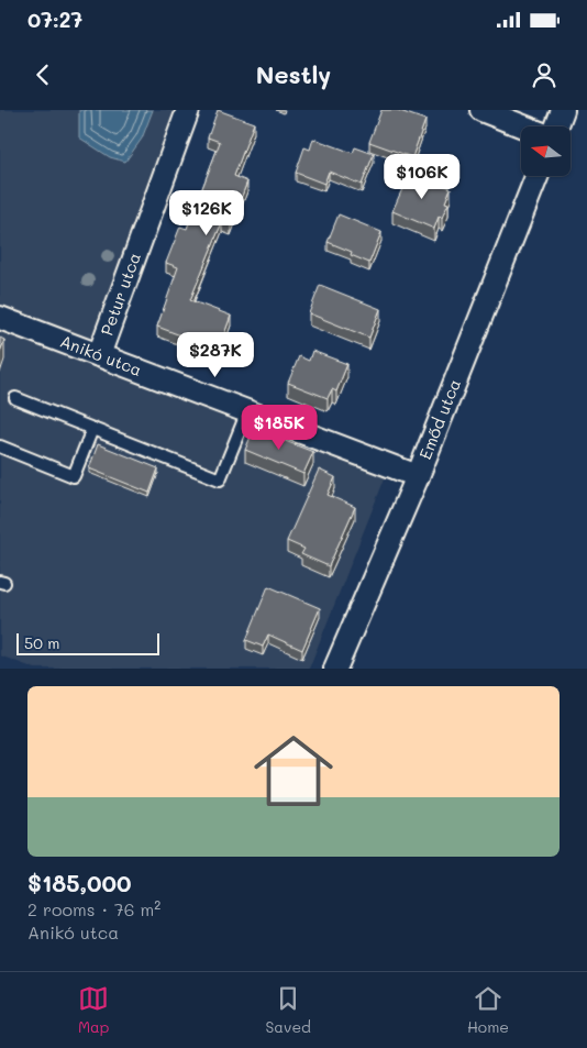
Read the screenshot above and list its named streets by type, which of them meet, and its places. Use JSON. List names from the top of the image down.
{
  "streets": {
    "street": ["Petur utca", "Anikó utca", "Emőd utca"]
  },
  "crossings": [
    ["Petur utca", "Anikó utca"],
    ["Anikó utca", "Emőd utca"]
  ],
  "scale_bar": "50 m",
  "north": "left",
  "page": {
    "status": "07:27",
    "header": "Nestly",
    "price": [
      "$106K",
      "$126K",
      "$287K",
      "$185K"
    ],
    "scale": "50 m",
    "list": [
      {
        "name": "$185,000",
        "note": "2 rooms · 76 m² · Anikó utca"
      }
    ],
    "tabs": ["Map", "Saved", "Home"]
  }
}
